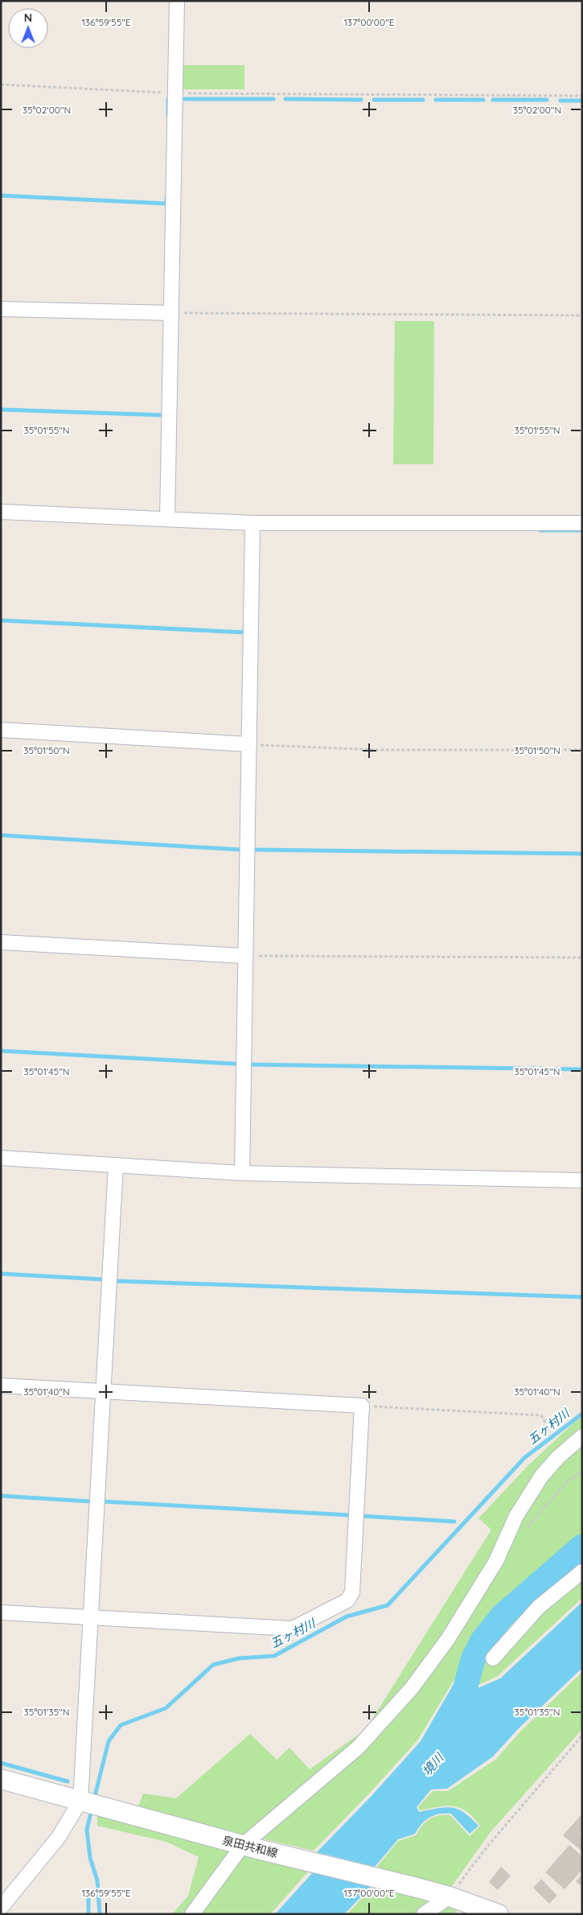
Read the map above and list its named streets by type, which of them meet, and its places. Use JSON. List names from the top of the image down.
{
  "streets": {
    "main road": ["泉田共和線"]
  },
  "water": ["五ヶ村川", "境川"],
  "north": "top",
  "coordinates": [
    "136°59'55\"E",
    "137°00'00\"E",
    "35°02'00\"N",
    "35°01'55\"N",
    "35°01'50\"N",
    "35°01'45\"N",
    "35°01'40\"N",
    "35°01'35\"N"
  ]
}
